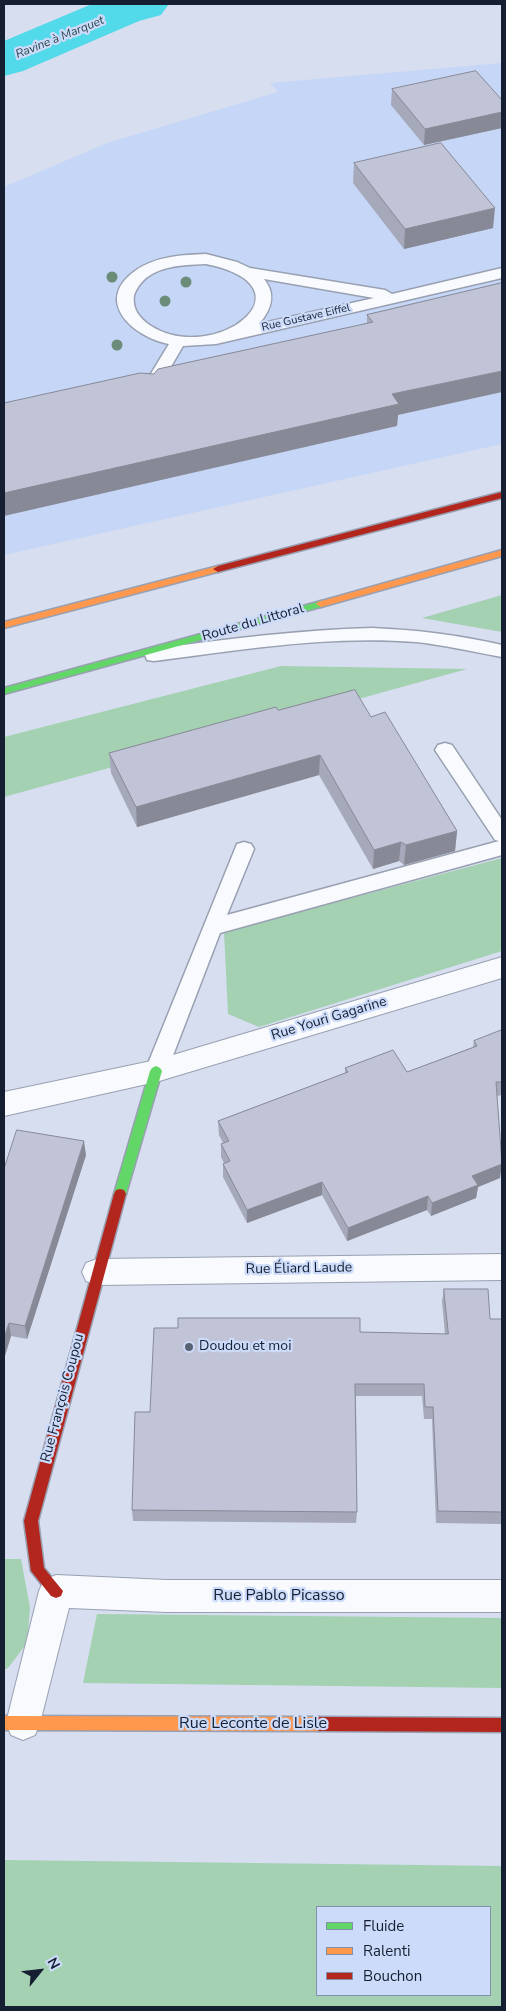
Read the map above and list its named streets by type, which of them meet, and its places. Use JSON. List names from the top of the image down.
{
  "streets": {
    "main road": ["Route du Littoral", "Rue François Coupou", "Rue Leconte de Lisle"],
    "street": ["Rue Youri Gagarine", "Rue Éliard Laude", "Rue Pablo Picasso"],
    "lane": ["Rue Gustave Eiffel"]
  },
  "crossings": [
    ["Rue Youri Gagarine", "Rue François Coupou"],
    ["Rue Éliard Laude", "Rue François Coupou"],
    ["Rue François Coupou", "Rue Pablo Picasso"]
  ],
  "water": ["Ravine à Marquet"],
  "places": ["Doudou et moi"],
  "legend": ["Fluide", "Ralenti", "Bouchon"],
  "north": "top right"
}
